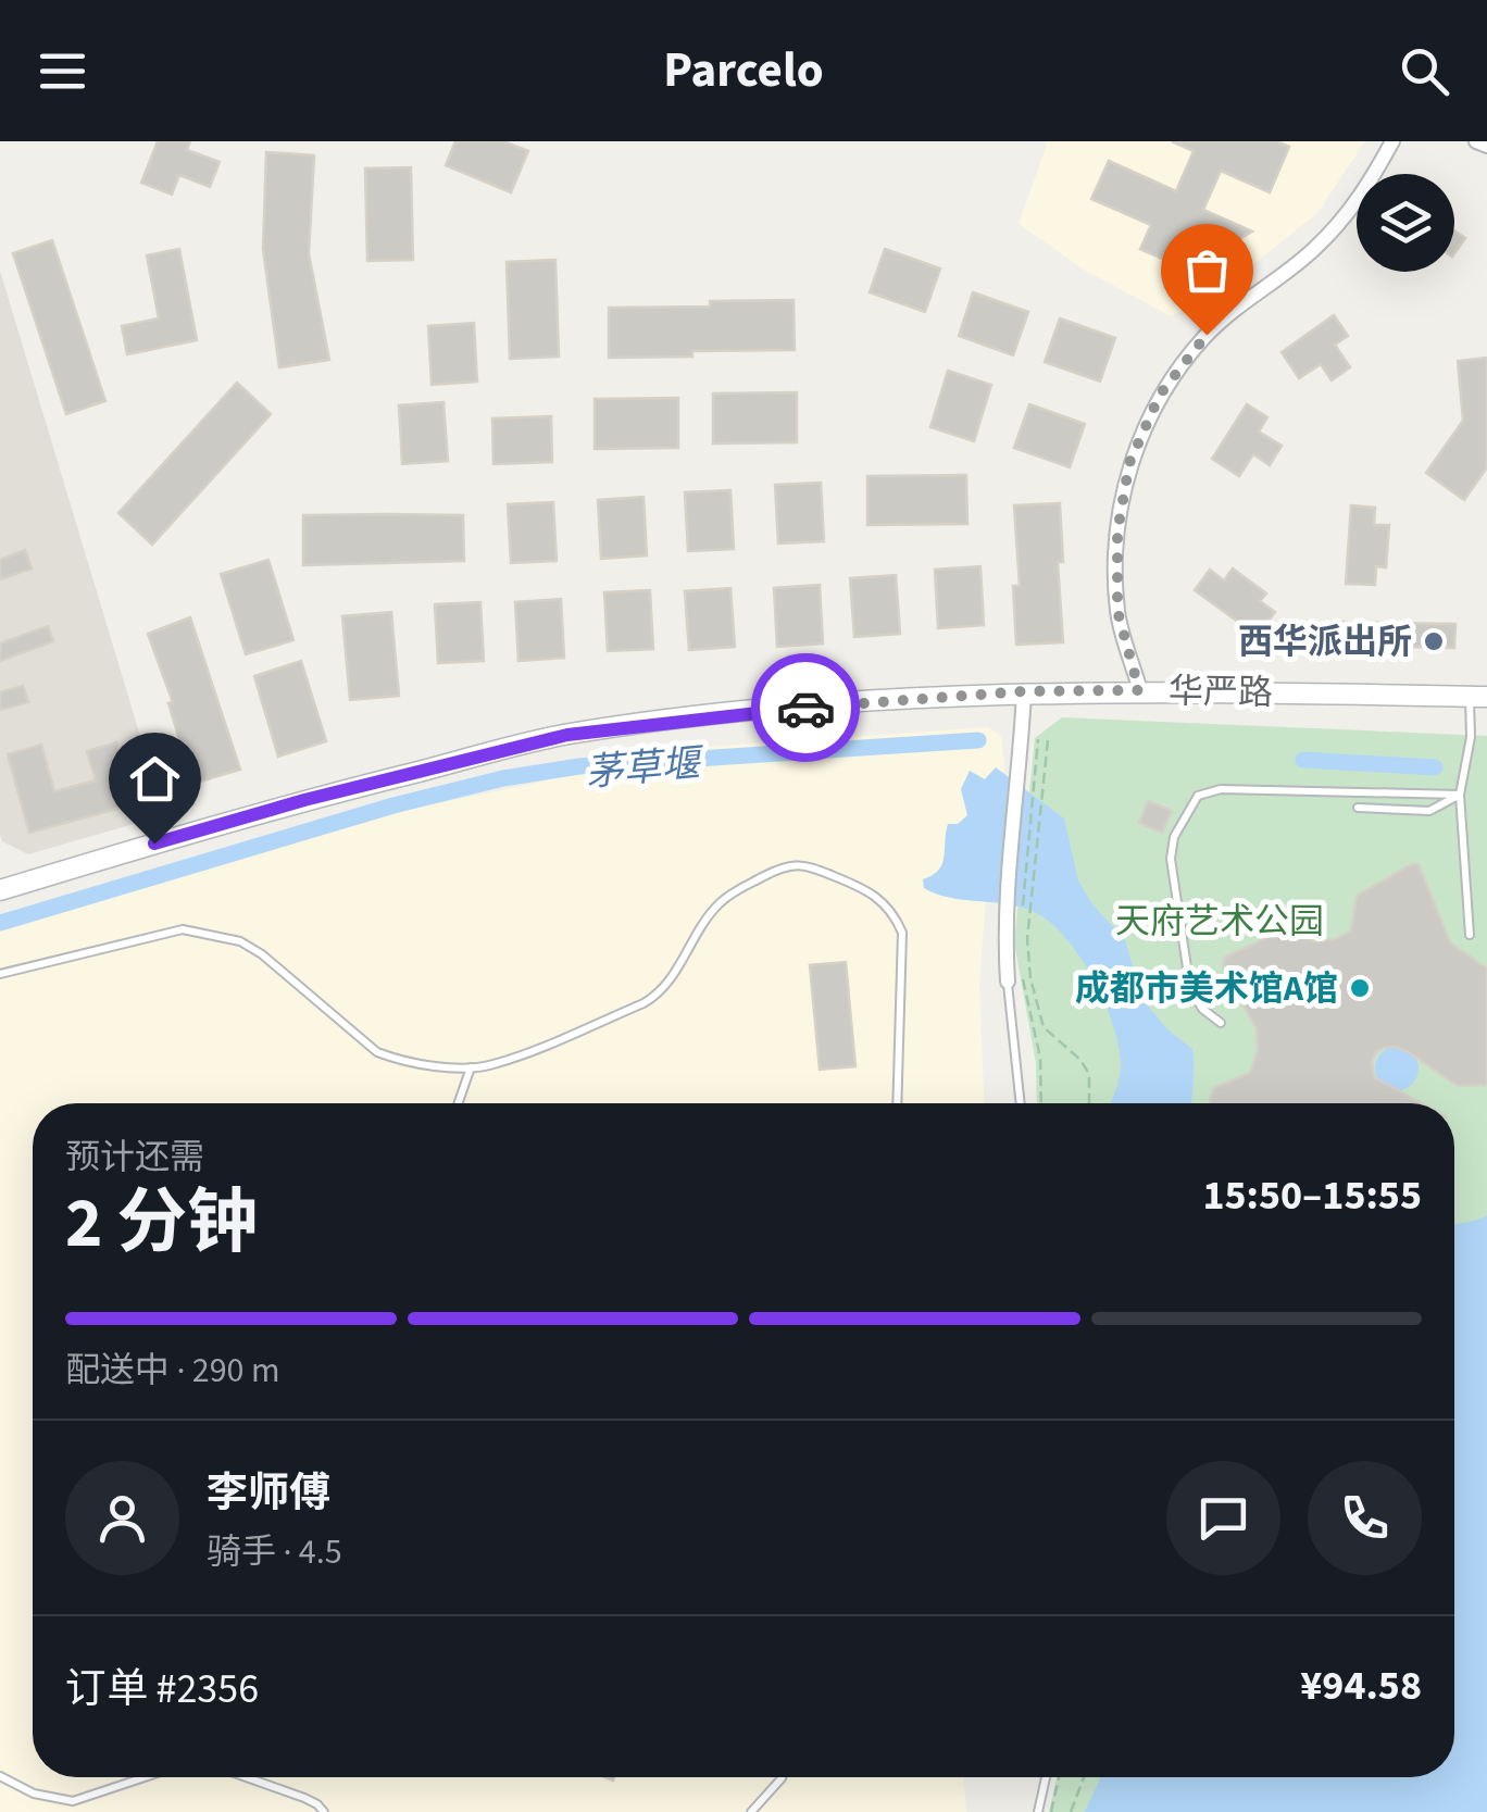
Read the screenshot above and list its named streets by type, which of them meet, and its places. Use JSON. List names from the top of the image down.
{
  "streets": {
    "street": ["华严路"]
  },
  "water": ["茅草堰"],
  "parks": ["天府艺术公园"],
  "places": ["西华派出所", "成都市美术馆A馆"],
  "page": {
    "header": "Parcelo",
    "heading": ["2 分钟", "预计还需", "15:50–15:55"],
    "panel": [
      "李师傅",
      "骑手 · 4.5",
      "订单 #2356",
      "¥94.58"
    ],
    "bar": "配送中 · 290 m"
  }
}
